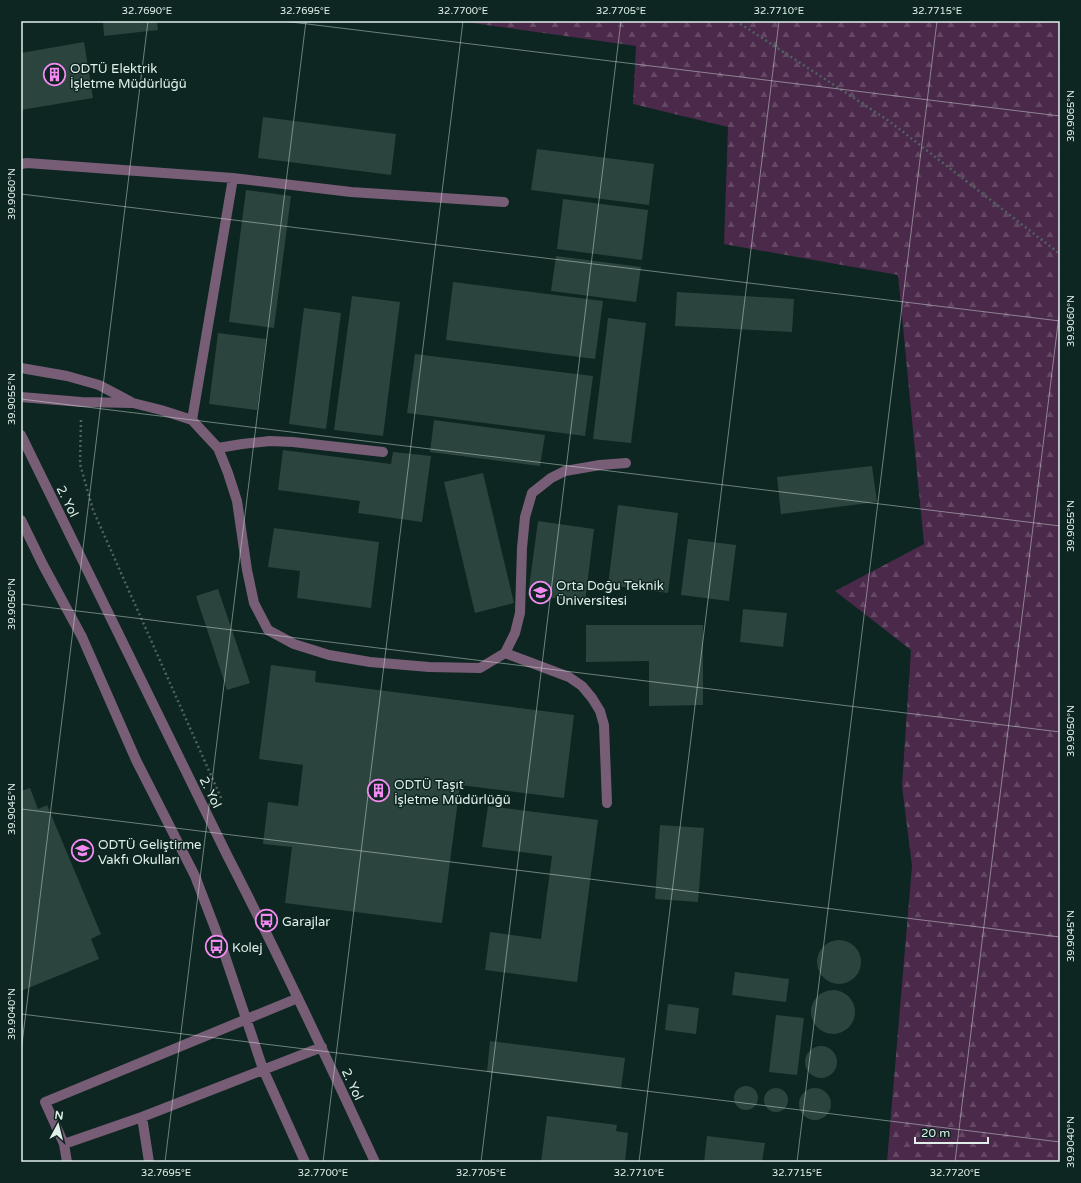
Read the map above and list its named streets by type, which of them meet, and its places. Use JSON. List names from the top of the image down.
{
  "streets": {
    "street": ["2. Yol"]
  },
  "places": {
    "building": ["ODTÜ Elektrik İşletme Müdürlüğü", "ODTÜ Taşıt İşletme Müdürlüğü"],
    "school or university": ["Orta Doğu Teknik Üniversitesi", "ODTÜ Geliştirme Vakfı Okulları"],
    "bus stop": ["Garajlar", "Kolej"]
  },
  "scale_bar": "20 m",
  "north": "top",
  "coordinates": [
    "32.7690°E",
    "32.7695°E",
    "32.7700°E",
    "32.7705°E",
    "32.7710°E",
    "32.7715°E",
    "39.9065°N",
    "39.9060°N",
    "39.9055°N",
    "39.9050°N",
    "39.9045°N",
    "39.9040°N",
    "32.7720°E"
  ]
}
